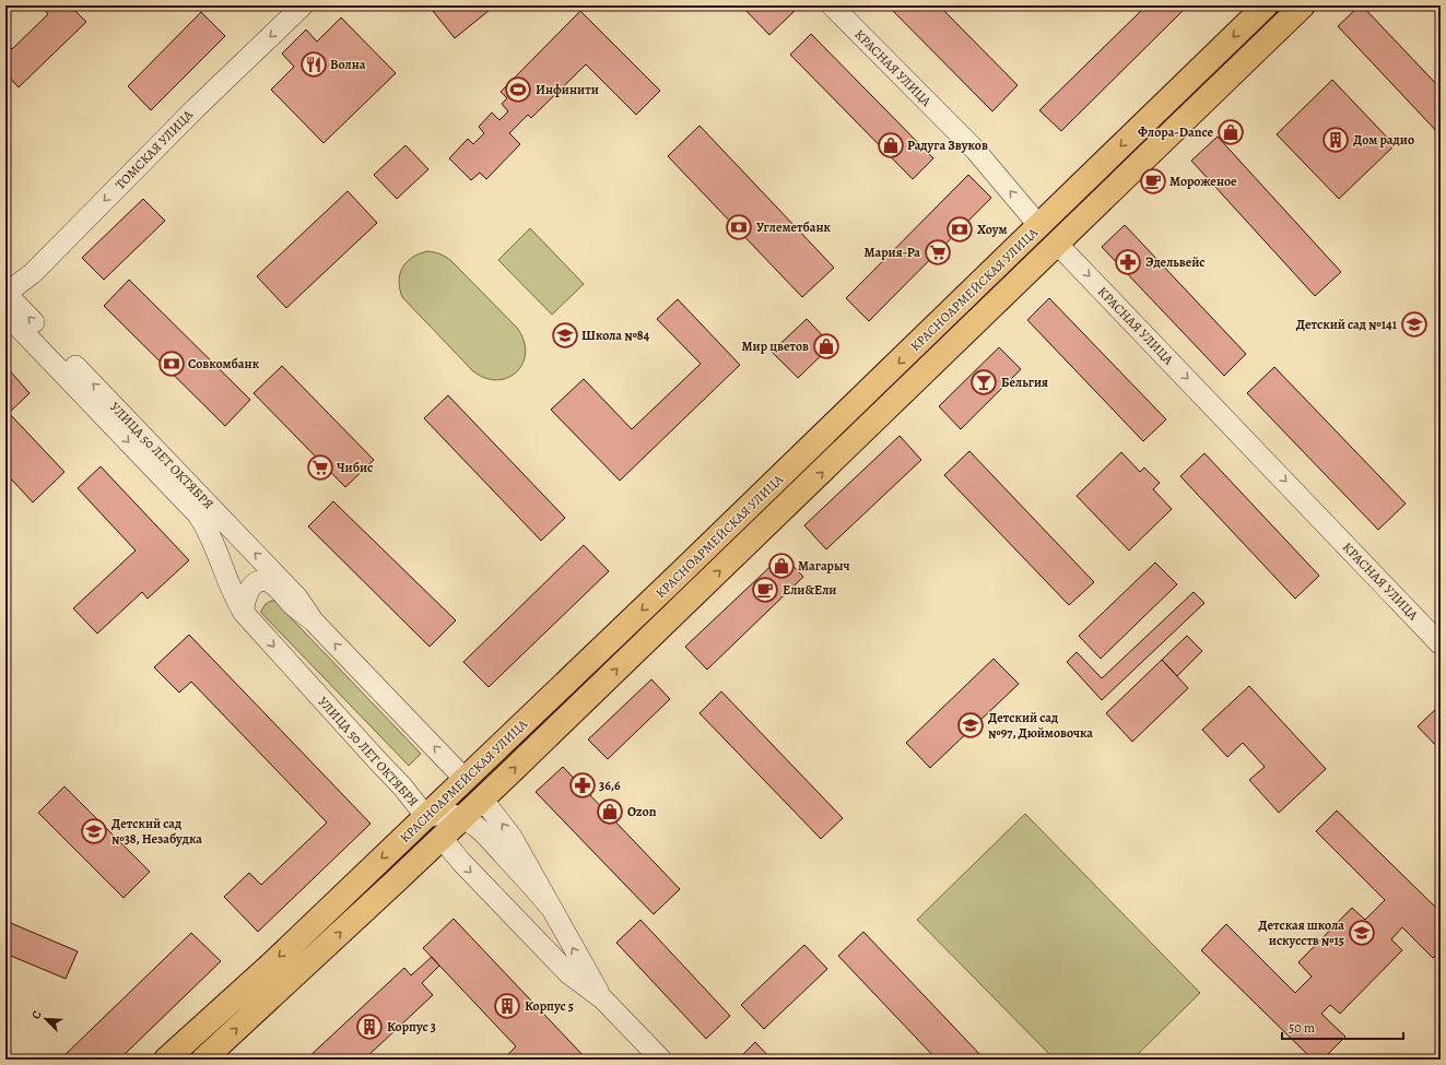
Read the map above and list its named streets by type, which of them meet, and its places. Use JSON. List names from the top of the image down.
{
  "streets": {
    "main road": ["КРАСНАЯ УЛИЦА", "КРАСНОАРМЕЙСКАЯ УЛИЦА", "УЛИЦА 50 ЛЕТ ОКТЯБРЯ"],
    "street": ["ТОМСКАЯ УЛИЦА"]
  },
  "crossings": [
    ["КРАСНАЯ УЛИЦА", "КРАСНОАРМЕЙСКАЯ УЛИЦА"],
    ["ТОМСКАЯ УЛИЦА", "УЛИЦА 50 ЛЕТ ОКТЯБРЯ"],
    ["КРАСНОАРМЕЙСКАЯ УЛИЦА", "УЛИЦА 50 ЛЕТ ОКТЯБРЯ"]
  ],
  "one_way": ["ТОМСКАЯ УЛИЦА"],
  "places": {
    "restaurant": ["Волна"],
    "sports": ["Инфинити"],
    "shop": [
      "Флора-Dance",
      "Радуга Звуков",
      "Мир цветов",
      "Магарыч",
      "Ozon"
    ],
    "building": ["Дом радио", "Корпус 5", "Корпус 3"],
    "cafe": ["Мороженое", "Ели&Ели"],
    "bank": ["Углеметбанк", "Хоум", "Совкомбанк"],
    "supermarket": ["Мария-Ра", "Чибис"],
    "pharmacy": ["Эдельвейс", "36,6"],
    "school or university": [
      "Детский сад №141",
      "Школа №84",
      "Детский сад №97, Дюймовочка",
      "Детский сад №38, Незабудка",
      "Детская школа искусств №15"
    ],
    "bar": ["Бельгия"]
  },
  "scale_bar": "50 m",
  "north": "top left"
}
